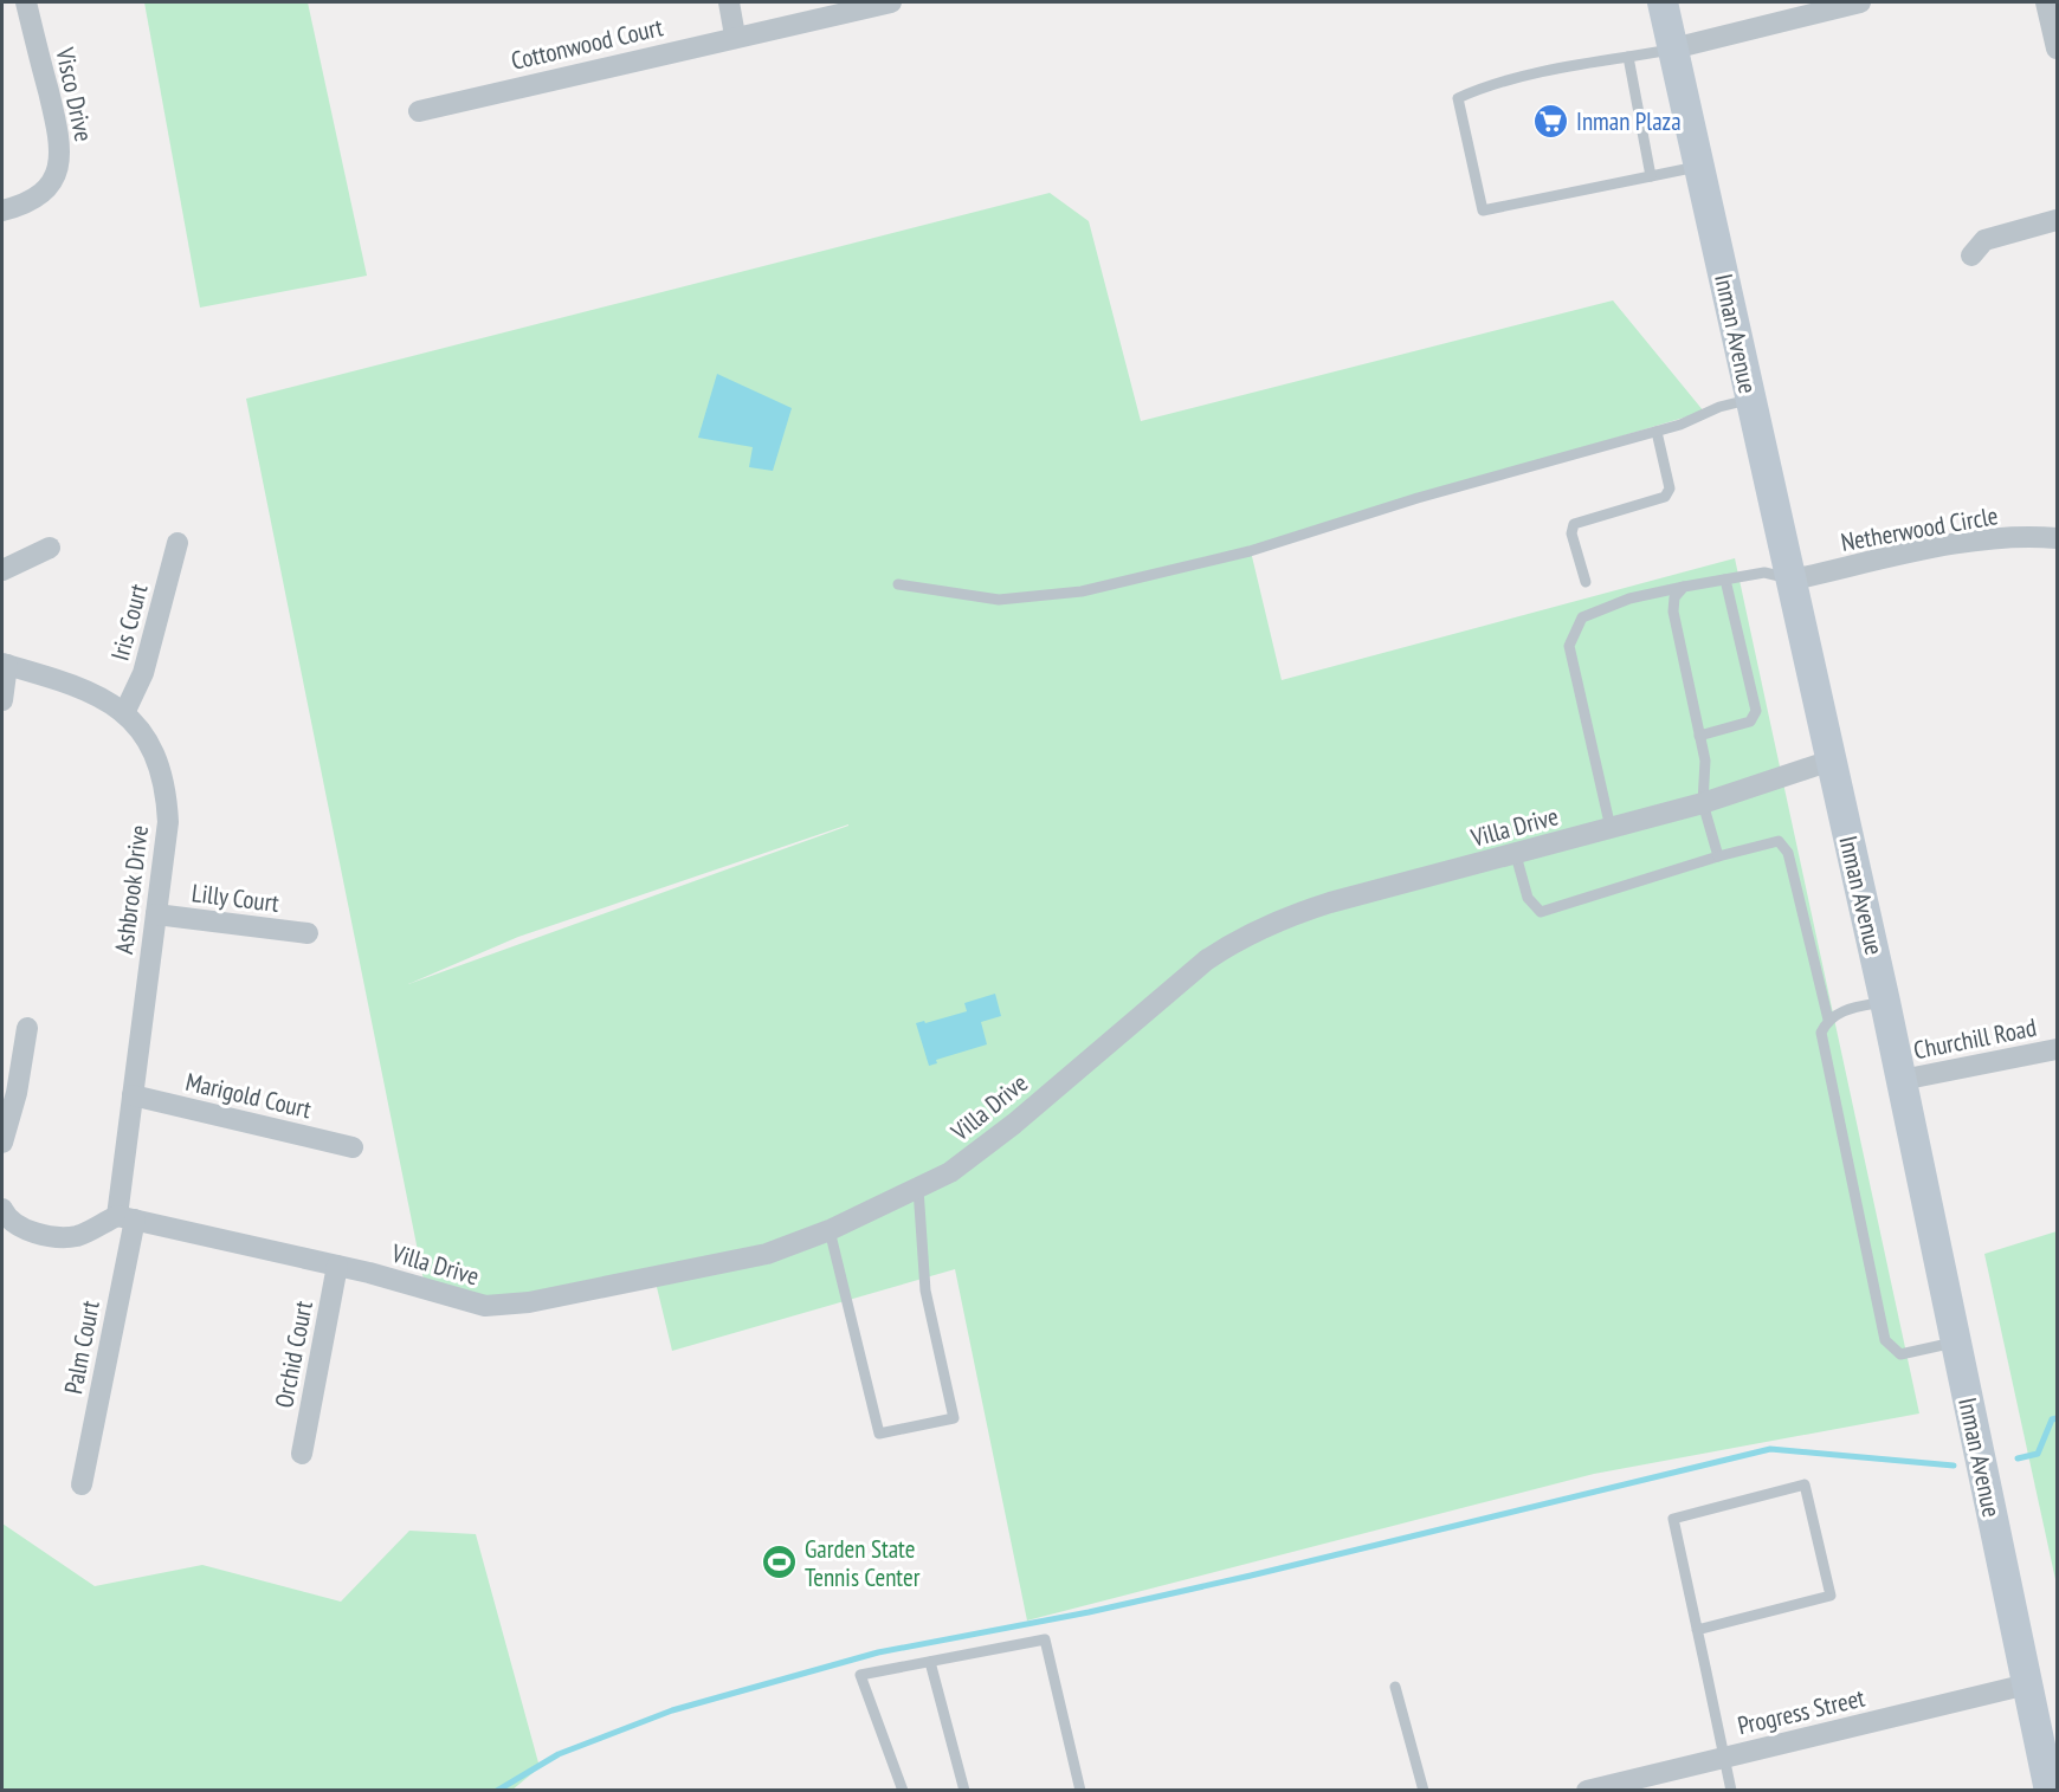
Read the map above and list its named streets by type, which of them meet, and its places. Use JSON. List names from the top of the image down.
{
  "streets": {
    "main road": ["Inman Avenue"],
    "street": [
      "Cottonwood Court",
      "Visco Drive",
      "Netherwood Circle",
      "Iris Court",
      "Villa Drive",
      "Ashbrook Drive",
      "Lilly Court",
      "Churchill Road",
      "Marigold Court",
      "Palm Court",
      "Orchid Court",
      "Progress Street"
    ]
  },
  "crossings": [
    ["Inman Avenue", "Netherwood Circle"],
    ["Inman Avenue", "Villa Drive"],
    ["Inman Avenue", "Churchill Road"],
    ["Inman Avenue", "Progress Street"],
    ["Iris Court", "Ashbrook Drive"],
    ["Villa Drive", "Ashbrook Drive"],
    ["Villa Drive", "Palm Court"],
    ["Villa Drive", "Orchid Court"],
    ["Ashbrook Drive", "Lilly Court"],
    ["Ashbrook Drive", "Marigold Court"],
    ["Ashbrook Drive", "Palm Court"]
  ],
  "places": {
    "supermarket": ["Inman Plaza"],
    "sports": ["Garden State Tennis Center"]
  }
}
